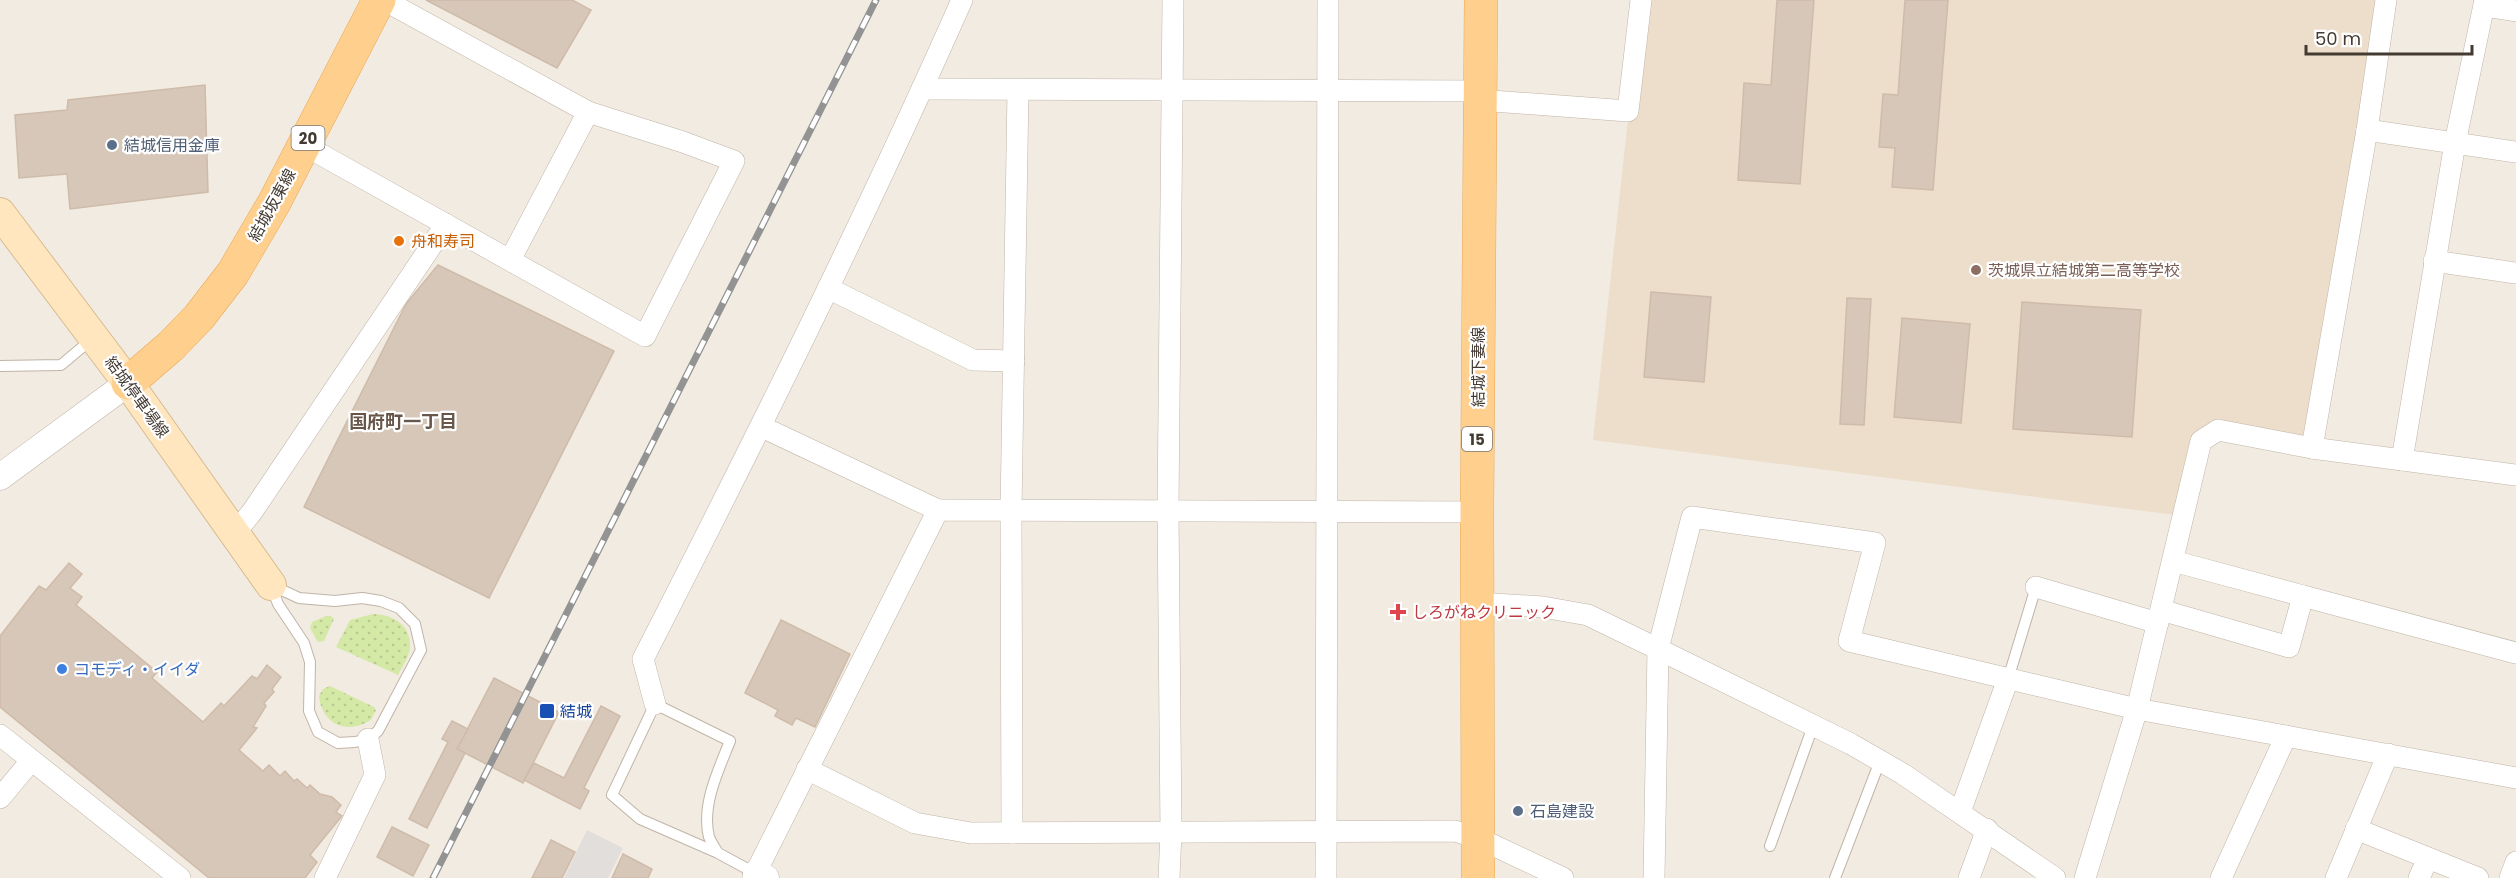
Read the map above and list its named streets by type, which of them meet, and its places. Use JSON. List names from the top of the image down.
{
  "streets": {
    "main road": [
      "20",
      "結城坂東線",
      "結城下妻線",
      "結城停車場線",
      "15"
    ]
  },
  "crossings": [
    ["結城坂東線", "結城停車場線"]
  ],
  "districts": ["国府町一丁目"],
  "places": {
    "other": [
      "結城信用金庫",
      "舟和寿司",
      "茨城県立結城第二高等学校",
      "コモディ・イイダ",
      "石島建設"
    ],
    "health": ["しろがねクリニック"],
    "transit": ["結城"]
  },
  "scale_bar": "50 m"
}
